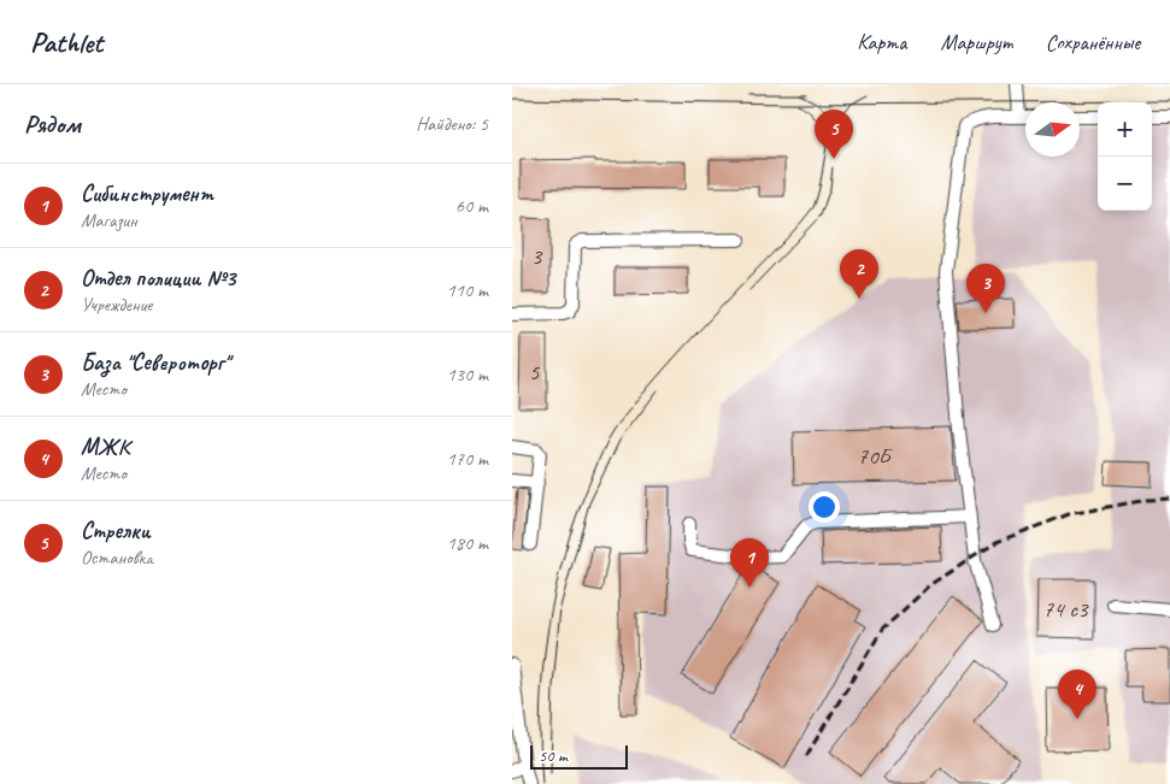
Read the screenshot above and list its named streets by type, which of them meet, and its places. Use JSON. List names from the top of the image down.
{
  "house_numbers": [
    "3",
    "5",
    "70Б",
    "74 с3"
  ],
  "scale_bar": "50 m",
  "north": "right",
  "page": {
    "header": "Pathlet",
    "nav": ["Карта", "Маршрут", "Сохранённые"],
    "heading": ["Рядом", "Найдено: 5"],
    "map_buttons": ["+", "−"],
    "pins": [
      "5",
      "2",
      "3",
      "1",
      "4"
    ],
    "list": [
      {
        "mark": "1",
        "name": "Сибинструмент",
        "note": "Магазин",
        "value": "60 m"
      },
      {
        "mark": "2",
        "name": "Отдел полиции №3",
        "note": "Учреждение",
        "value": "110 m"
      },
      {
        "mark": "3",
        "name": "База \"Североторг\"",
        "note": "Место",
        "value": "130 m"
      },
      {
        "mark": "4",
        "name": "МЖК",
        "note": "Место",
        "value": "170 m"
      },
      {
        "mark": "5",
        "name": "Стрелки",
        "note": "Остановка",
        "value": "180 m"
      }
    ],
    "scale": "50 m"
  }
}
